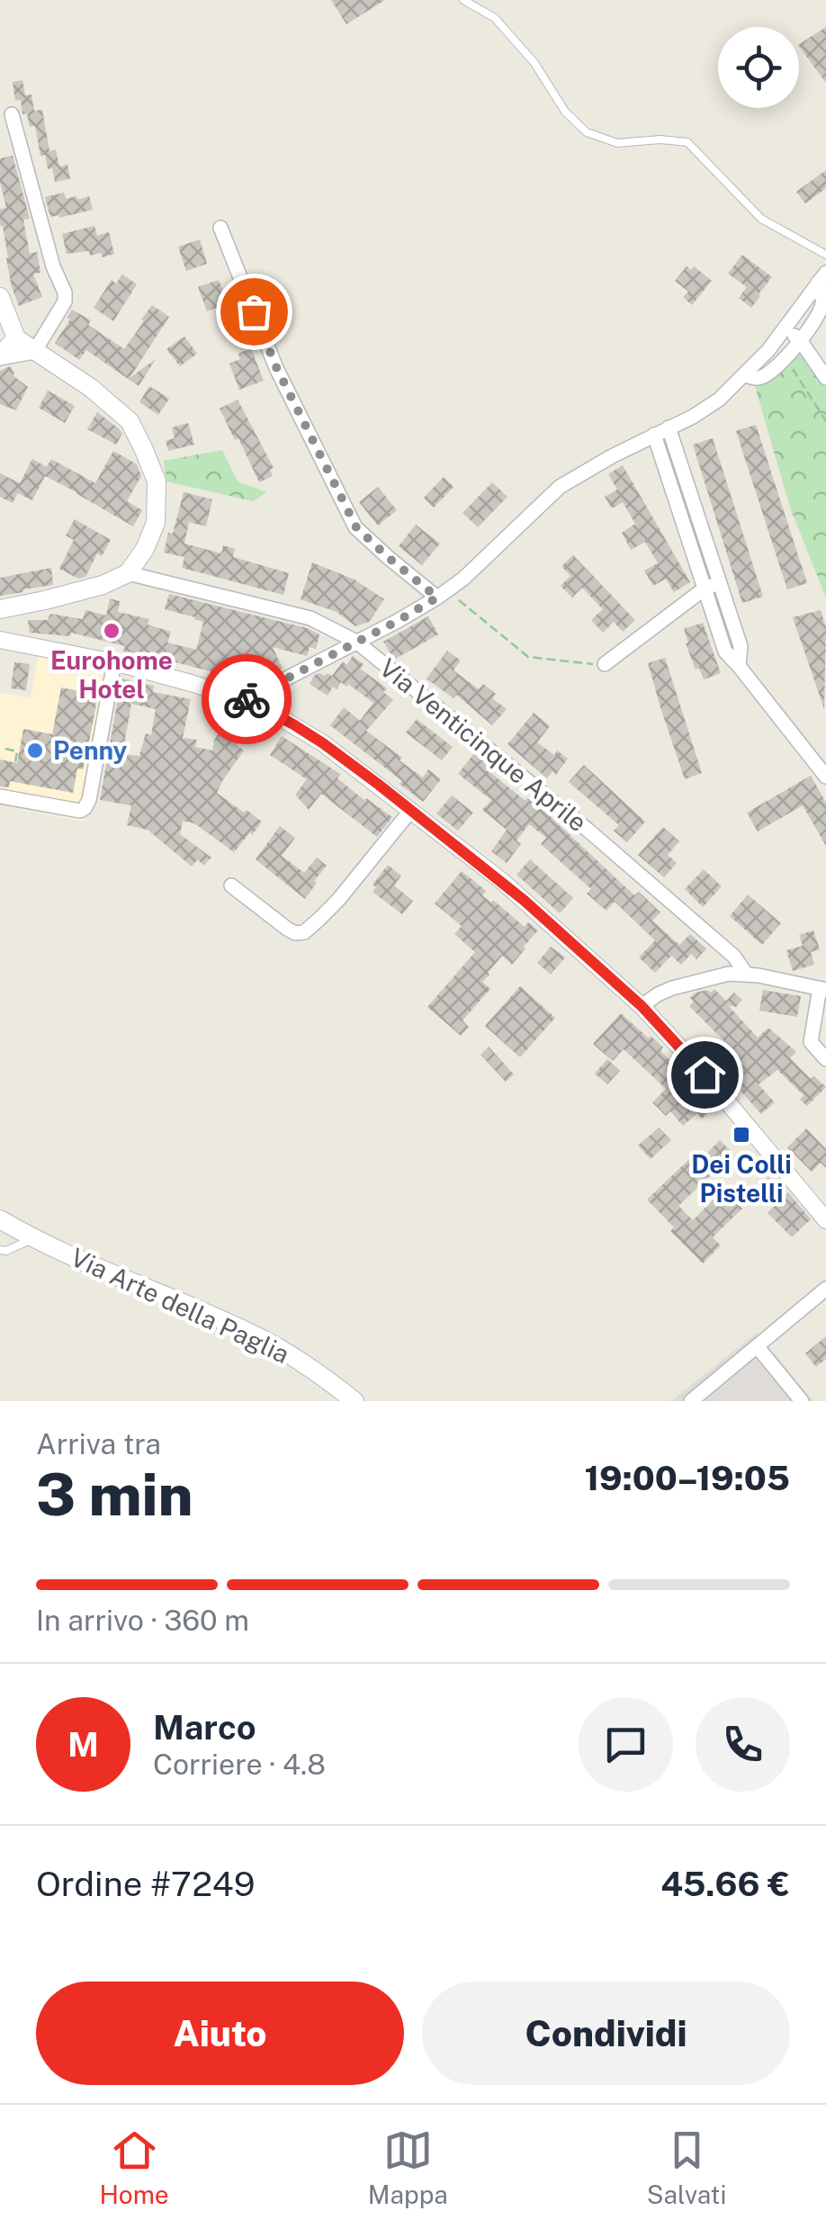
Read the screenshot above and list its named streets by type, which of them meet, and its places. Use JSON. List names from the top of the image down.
{
  "streets": {
    "main road": ["Via Arte della Paglia"],
    "street": ["Via Venticinque Aprile"]
  },
  "places": {
    "other": ["Eurohome Hotel", "Penny"],
    "transit": ["Dei Colli Pistelli"]
  },
  "page": {
    "heading": ["3 min", "Arriva tra", "19:00–19:05"],
    "panel": [
      "Marco",
      "Corriere · 4.8",
      "Ordine #7249",
      "45.66 €"
    ],
    "bar": "In arrivo · 360 m",
    "round": "M",
    "buttons": ["Aiuto", "Condividi"],
    "tabs": ["Home", "Mappa", "Salvati"]
  }
}
